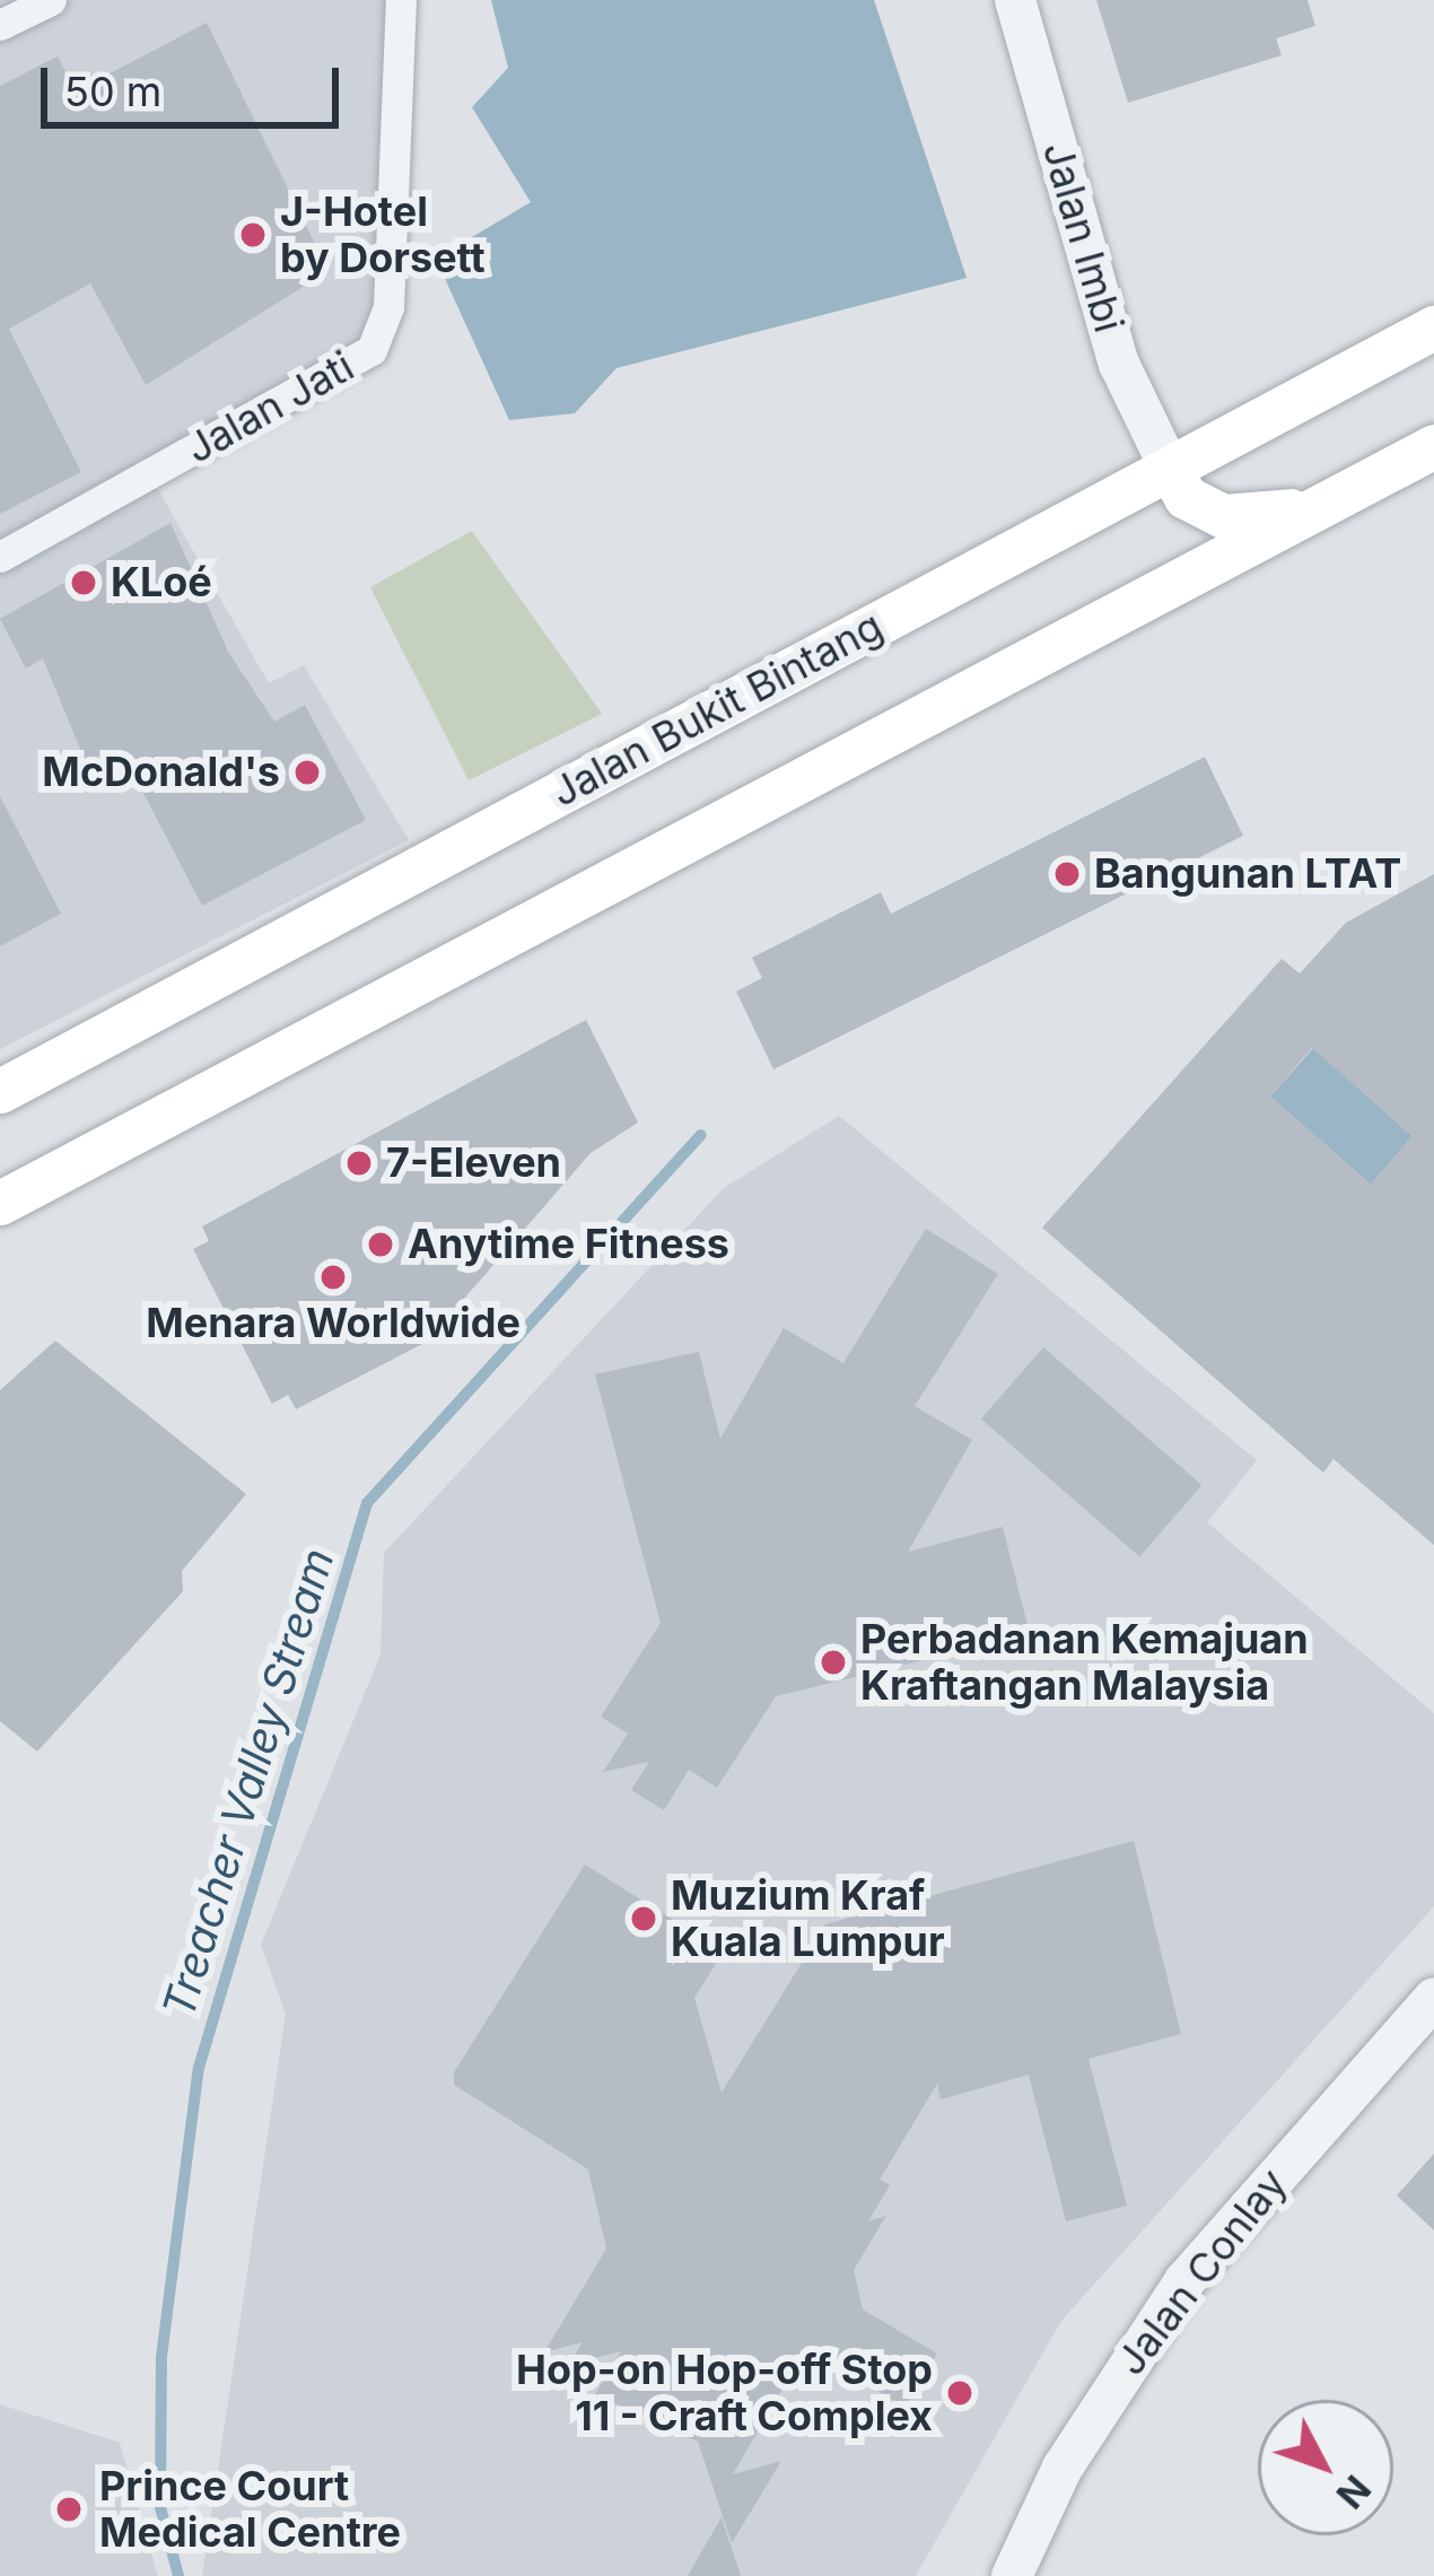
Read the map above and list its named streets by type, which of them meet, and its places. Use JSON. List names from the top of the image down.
{
  "streets": {
    "main road": ["Jalan Bukit Bintang"],
    "street": ["Jalan Imbi", "Jalan Jati", "Jalan Conlay"]
  },
  "crossings": [
    ["Jalan Imbi", "Jalan Bukit Bintang"]
  ],
  "water": ["Treacher Valley Stream"],
  "places": [
    "J-Hotel by Dorsett",
    "KLoé",
    "McDonald's",
    "Bangunan LTAT",
    "7-Eleven",
    "Anytime Fitness",
    "Menara Worldwide",
    "Perbadanan Kemajuan Kraftangan Malaysia",
    "Muzium Kraf Kuala Lumpur",
    "Hop-on Hop-off Stop 11 - Craft Complex",
    "Prince Court Medical Centre"
  ],
  "scale_bar": "50 m",
  "north": "bottom right"
}
